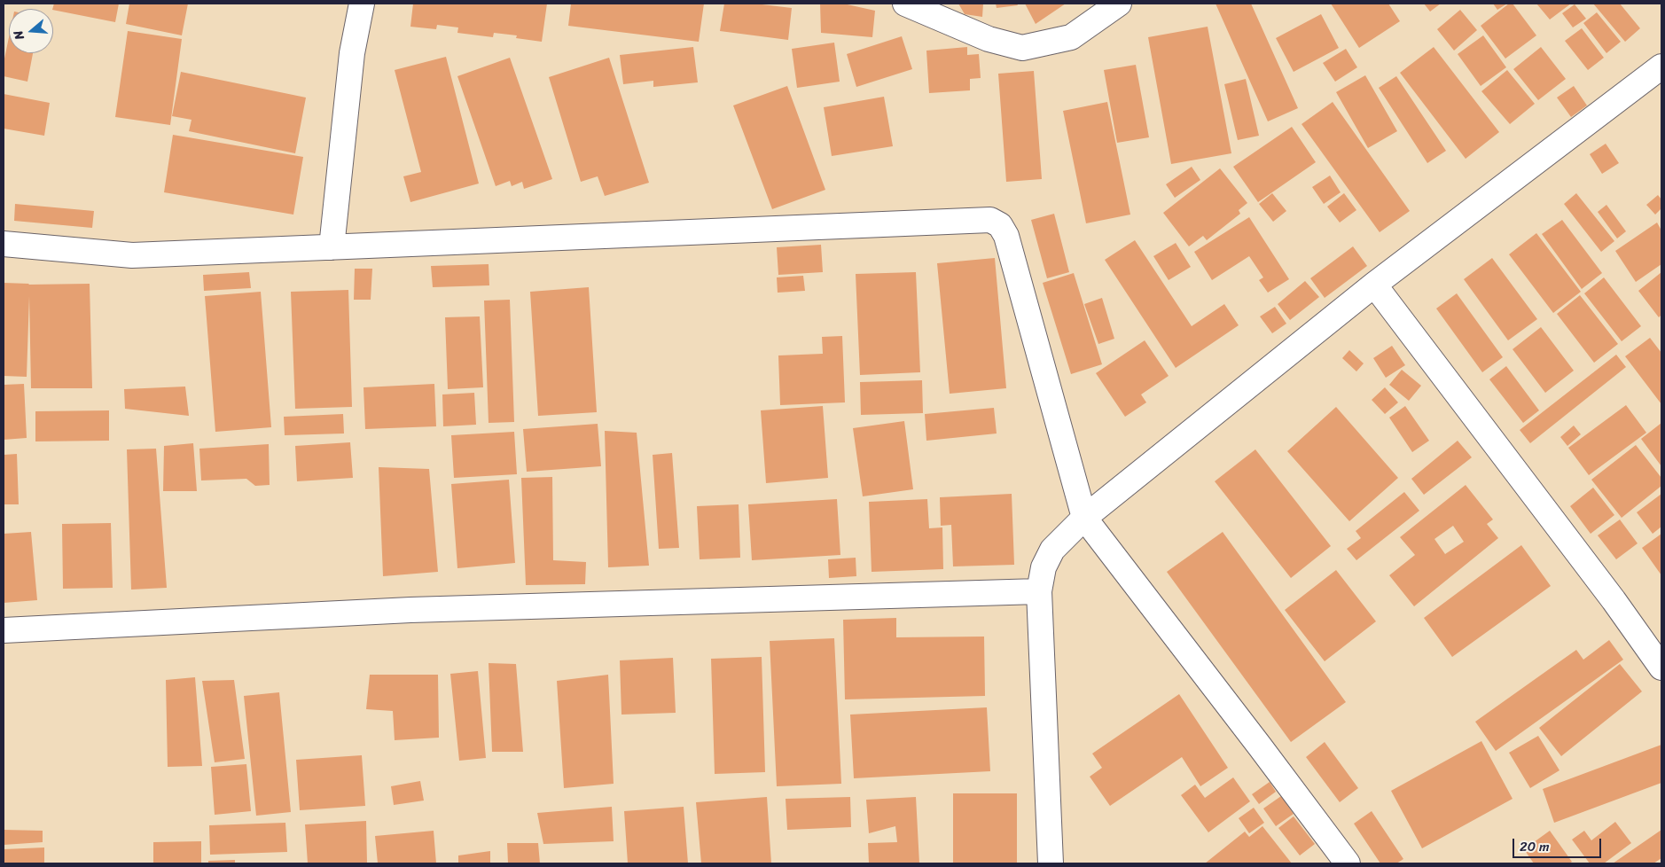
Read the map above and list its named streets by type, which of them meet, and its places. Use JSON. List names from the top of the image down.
{
  "scale_bar": "20 m",
  "north": "left"
}
